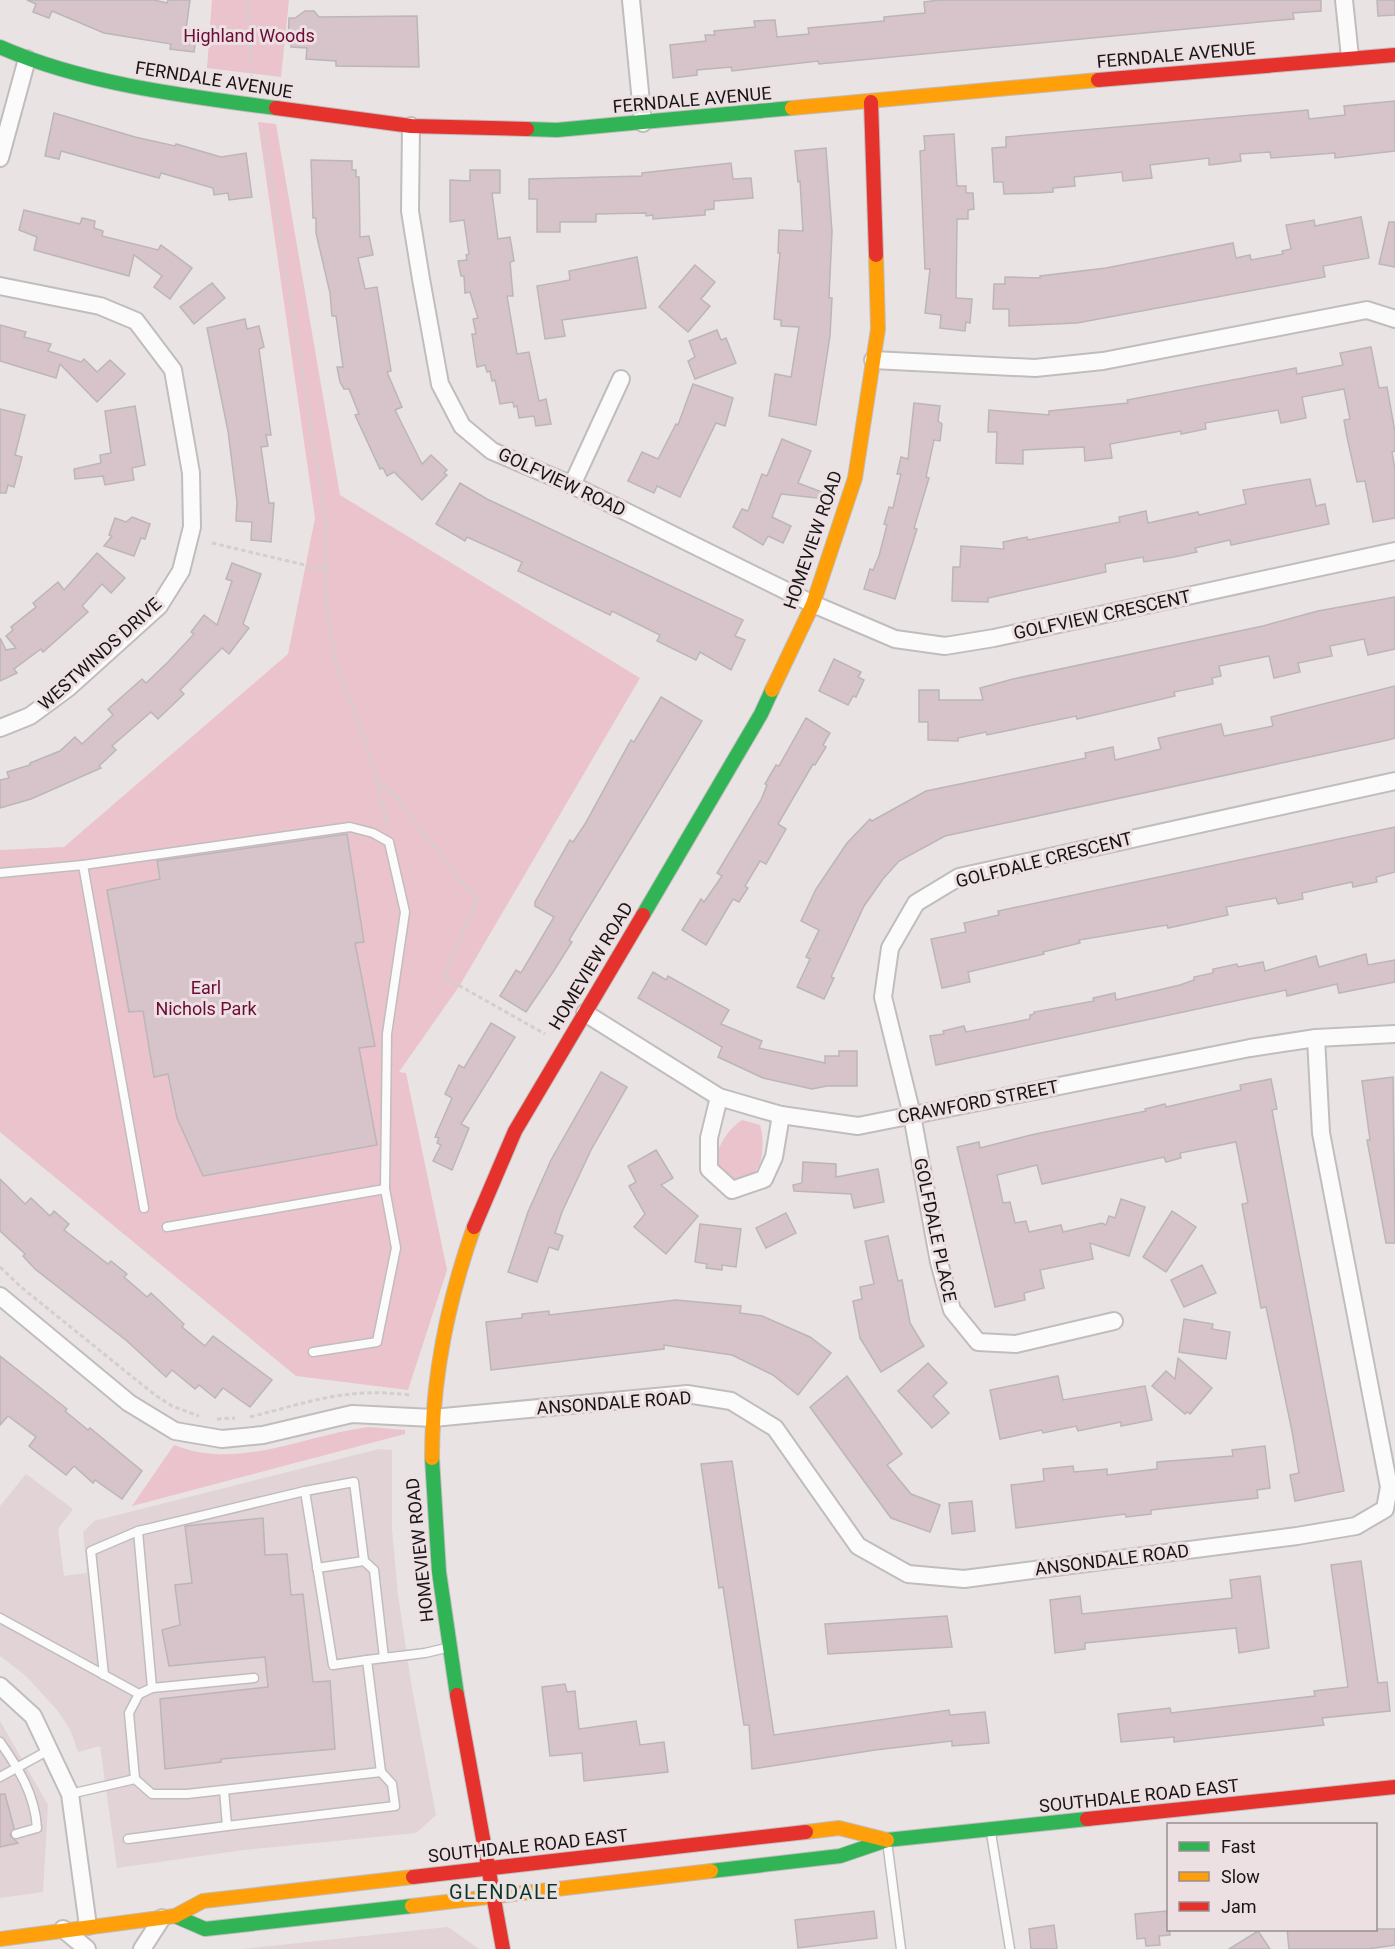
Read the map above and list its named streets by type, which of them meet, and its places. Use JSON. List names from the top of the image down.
{
  "streets": {
    "street": [
      "FERNDALE AVENUE",
      "GOLFVIEW ROAD",
      "HOMEVIEW ROAD",
      "GOLFVIEW CRESCENT",
      "WESTWINDS DRIVE",
      "GOLFDALE CRESCENT",
      "CRAWFORD STREET",
      "GOLFDALE PLACE",
      "ANSONDALE ROAD",
      "SOUTHDALE ROAD EAST"
    ]
  },
  "crossings": [
    ["FERNDALE AVENUE", "GOLFVIEW ROAD"],
    ["FERNDALE AVENUE", "HOMEVIEW ROAD"],
    ["GOLFVIEW ROAD", "HOMEVIEW ROAD"],
    ["GOLFVIEW ROAD", "GOLFVIEW CRESCENT"],
    ["HOMEVIEW ROAD", "GOLFVIEW CRESCENT"],
    ["HOMEVIEW ROAD", "CRAWFORD STREET"],
    ["HOMEVIEW ROAD", "ANSONDALE ROAD"],
    ["HOMEVIEW ROAD", "SOUTHDALE ROAD EAST"],
    ["GOLFDALE CRESCENT", "CRAWFORD STREET"],
    ["GOLFDALE CRESCENT", "GOLFDALE PLACE"],
    ["CRAWFORD STREET", "GOLFDALE PLACE"],
    ["CRAWFORD STREET", "ANSONDALE ROAD"]
  ],
  "districts": ["GLENDALE"],
  "parks": ["Highland Woods", "Earl Nichols Park"],
  "legend": ["Fast", "Slow", "Jam"]
}
